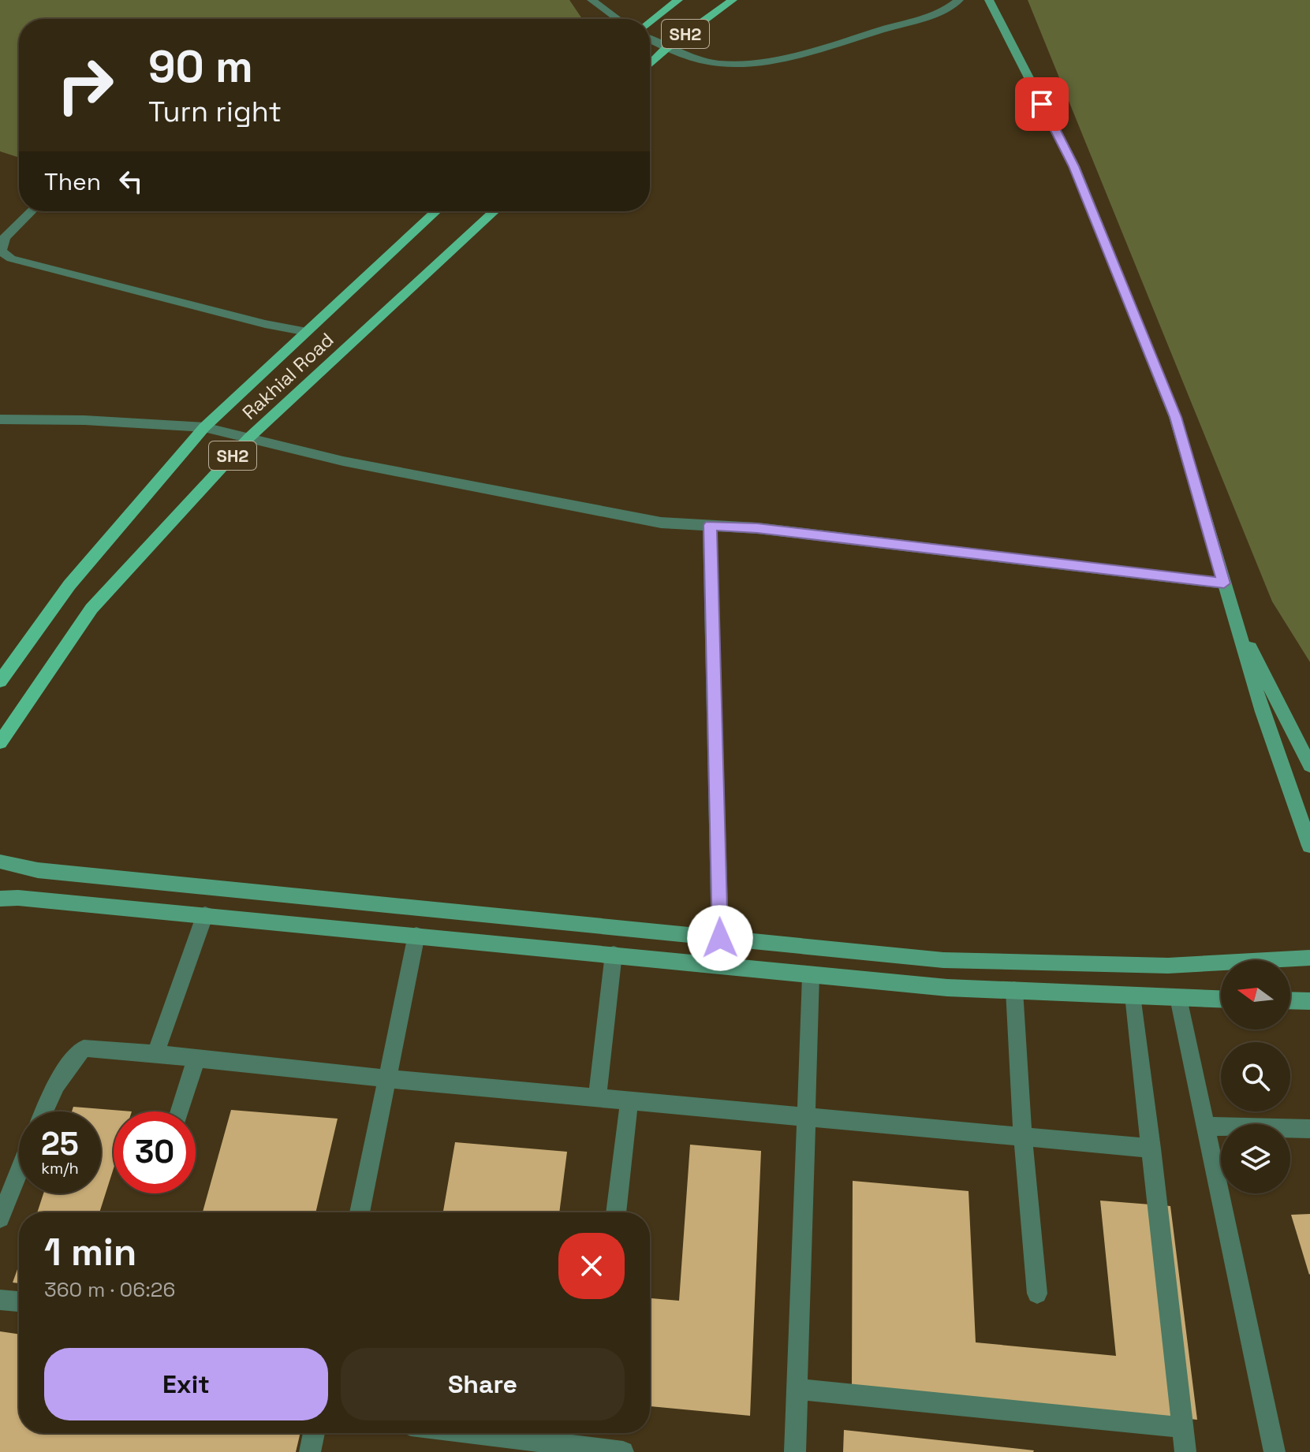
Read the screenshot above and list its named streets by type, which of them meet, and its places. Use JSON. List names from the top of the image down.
{
  "streets": {
    "main road": ["SH2", "Rakhial Road"]
  },
  "north": "left",
  "page": {
    "turn": ["90 m", "Turn right"],
    "then": "Then",
    "speed": "25 km/h",
    "limit": "30",
    "heading": ["1 min", "360 m · 06:26"],
    "buttons": ["Exit", "Share"]
  }
}
